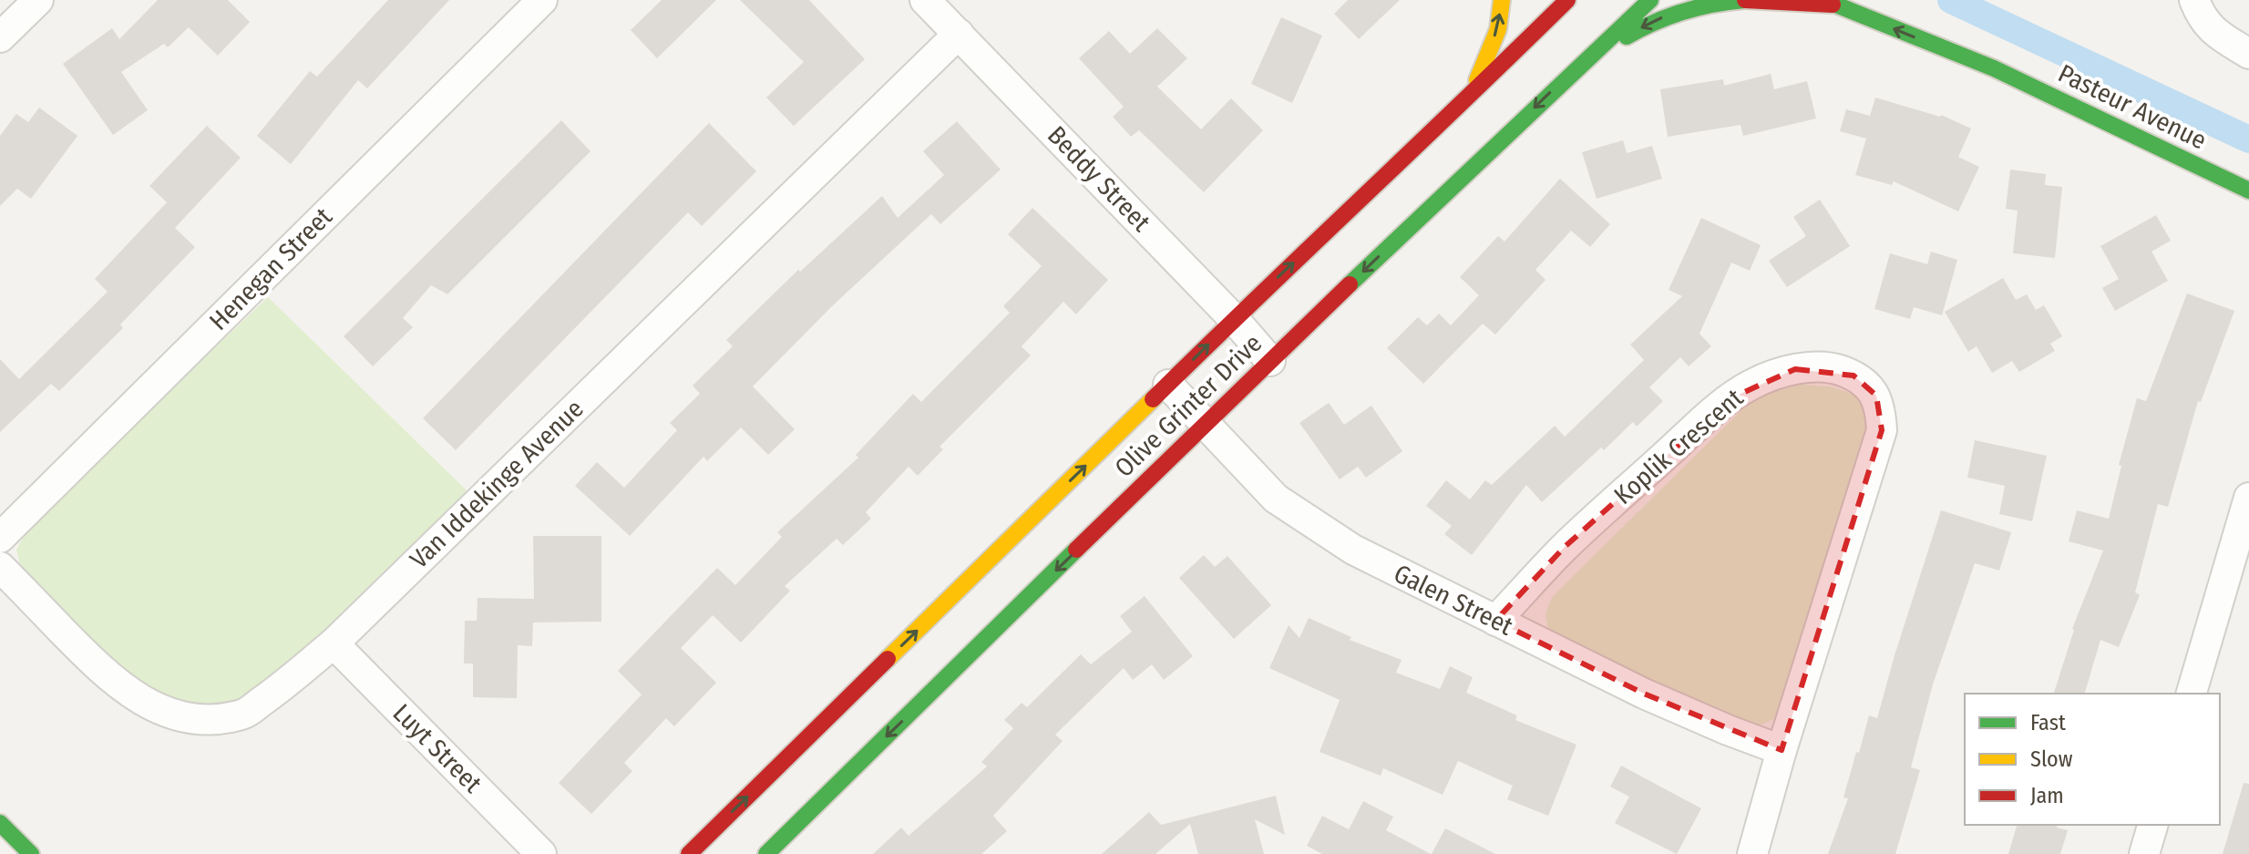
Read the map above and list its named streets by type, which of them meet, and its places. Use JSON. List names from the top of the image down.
{
  "streets": {
    "street": [
      "Pasteur Avenue",
      "Beddy Street",
      "Henegan Street",
      "Olive Grinter Drive",
      "Koplik Crescent",
      "Van Iddekinge Avenue",
      "Galen Street",
      "Luyt Street"
    ]
  },
  "crossings": [
    ["Pasteur Avenue", "Olive Grinter Drive"],
    ["Beddy Street", "Olive Grinter Drive"],
    ["Beddy Street", "Van Iddekinge Avenue"],
    ["Olive Grinter Drive", "Galen Street"],
    ["Koplik Crescent", "Galen Street"],
    ["Van Iddekinge Avenue", "Luyt Street"]
  ],
  "one_way": ["Pasteur Avenue"],
  "legend": ["Fast", "Slow", "Jam"]
}
